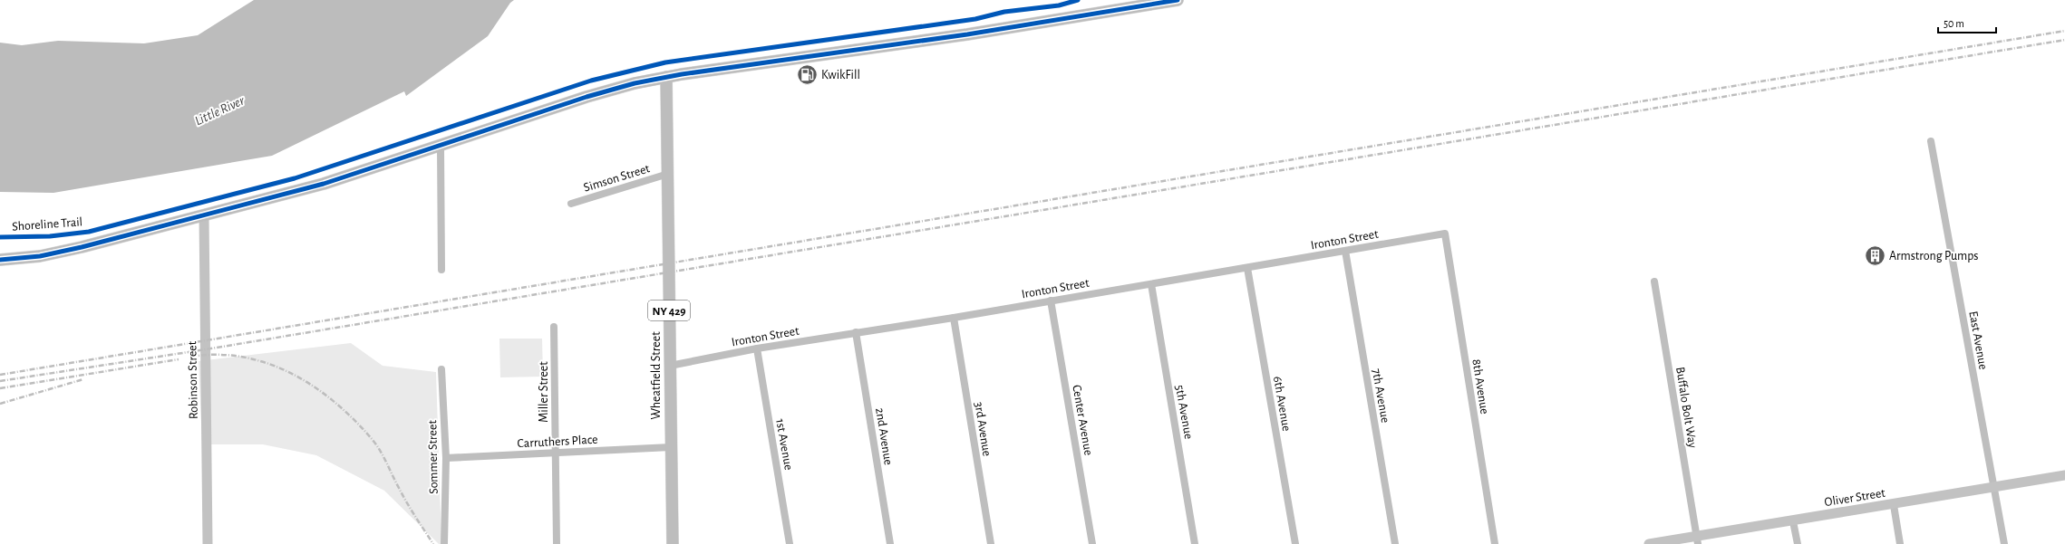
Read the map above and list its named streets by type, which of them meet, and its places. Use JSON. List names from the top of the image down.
{
  "streets": {
    "main road": [
      "NY 429",
      "Wheatfield Street",
      "Robinson Street",
      "Oliver Street"
    ],
    "street": [
      "Simson Street",
      "Ironton Street",
      "East Avenue",
      "8th Avenue",
      "Miller Street",
      "7th Avenue",
      "6th Avenue",
      "Buffalo Bolt Way",
      "5th Avenue",
      "Center Avenue",
      "3rd Avenue",
      "2nd Avenue",
      "Carruthers Place",
      "1st Avenue",
      "Sommer Street"
    ],
    "cycle path": ["Shoreline Trail"]
  },
  "crossings": [
    ["Simson Street", "Wheatfield Street"],
    ["Ironton Street", "Wheatfield Street"],
    ["Ironton Street", "8th Avenue"],
    ["Ironton Street", "7th Avenue"],
    ["Ironton Street", "6th Avenue"],
    ["Ironton Street", "5th Avenue"],
    ["Ironton Street", "Center Avenue"],
    ["Ironton Street", "3rd Avenue"],
    ["Ironton Street", "2nd Avenue"],
    ["Ironton Street", "1st Avenue"],
    ["East Avenue", "Oliver Street"],
    ["Wheatfield Street", "Carruthers Place"],
    ["Miller Street", "Carruthers Place"],
    ["Buffalo Bolt Way", "Oliver Street"],
    ["Carruthers Place", "Sommer Street"]
  ],
  "water": ["Little River"],
  "places": {
    "fuel station": ["KwikFill"],
    "building": ["Armstrong Pumps"]
  },
  "scale_bar": "50 m"
}
